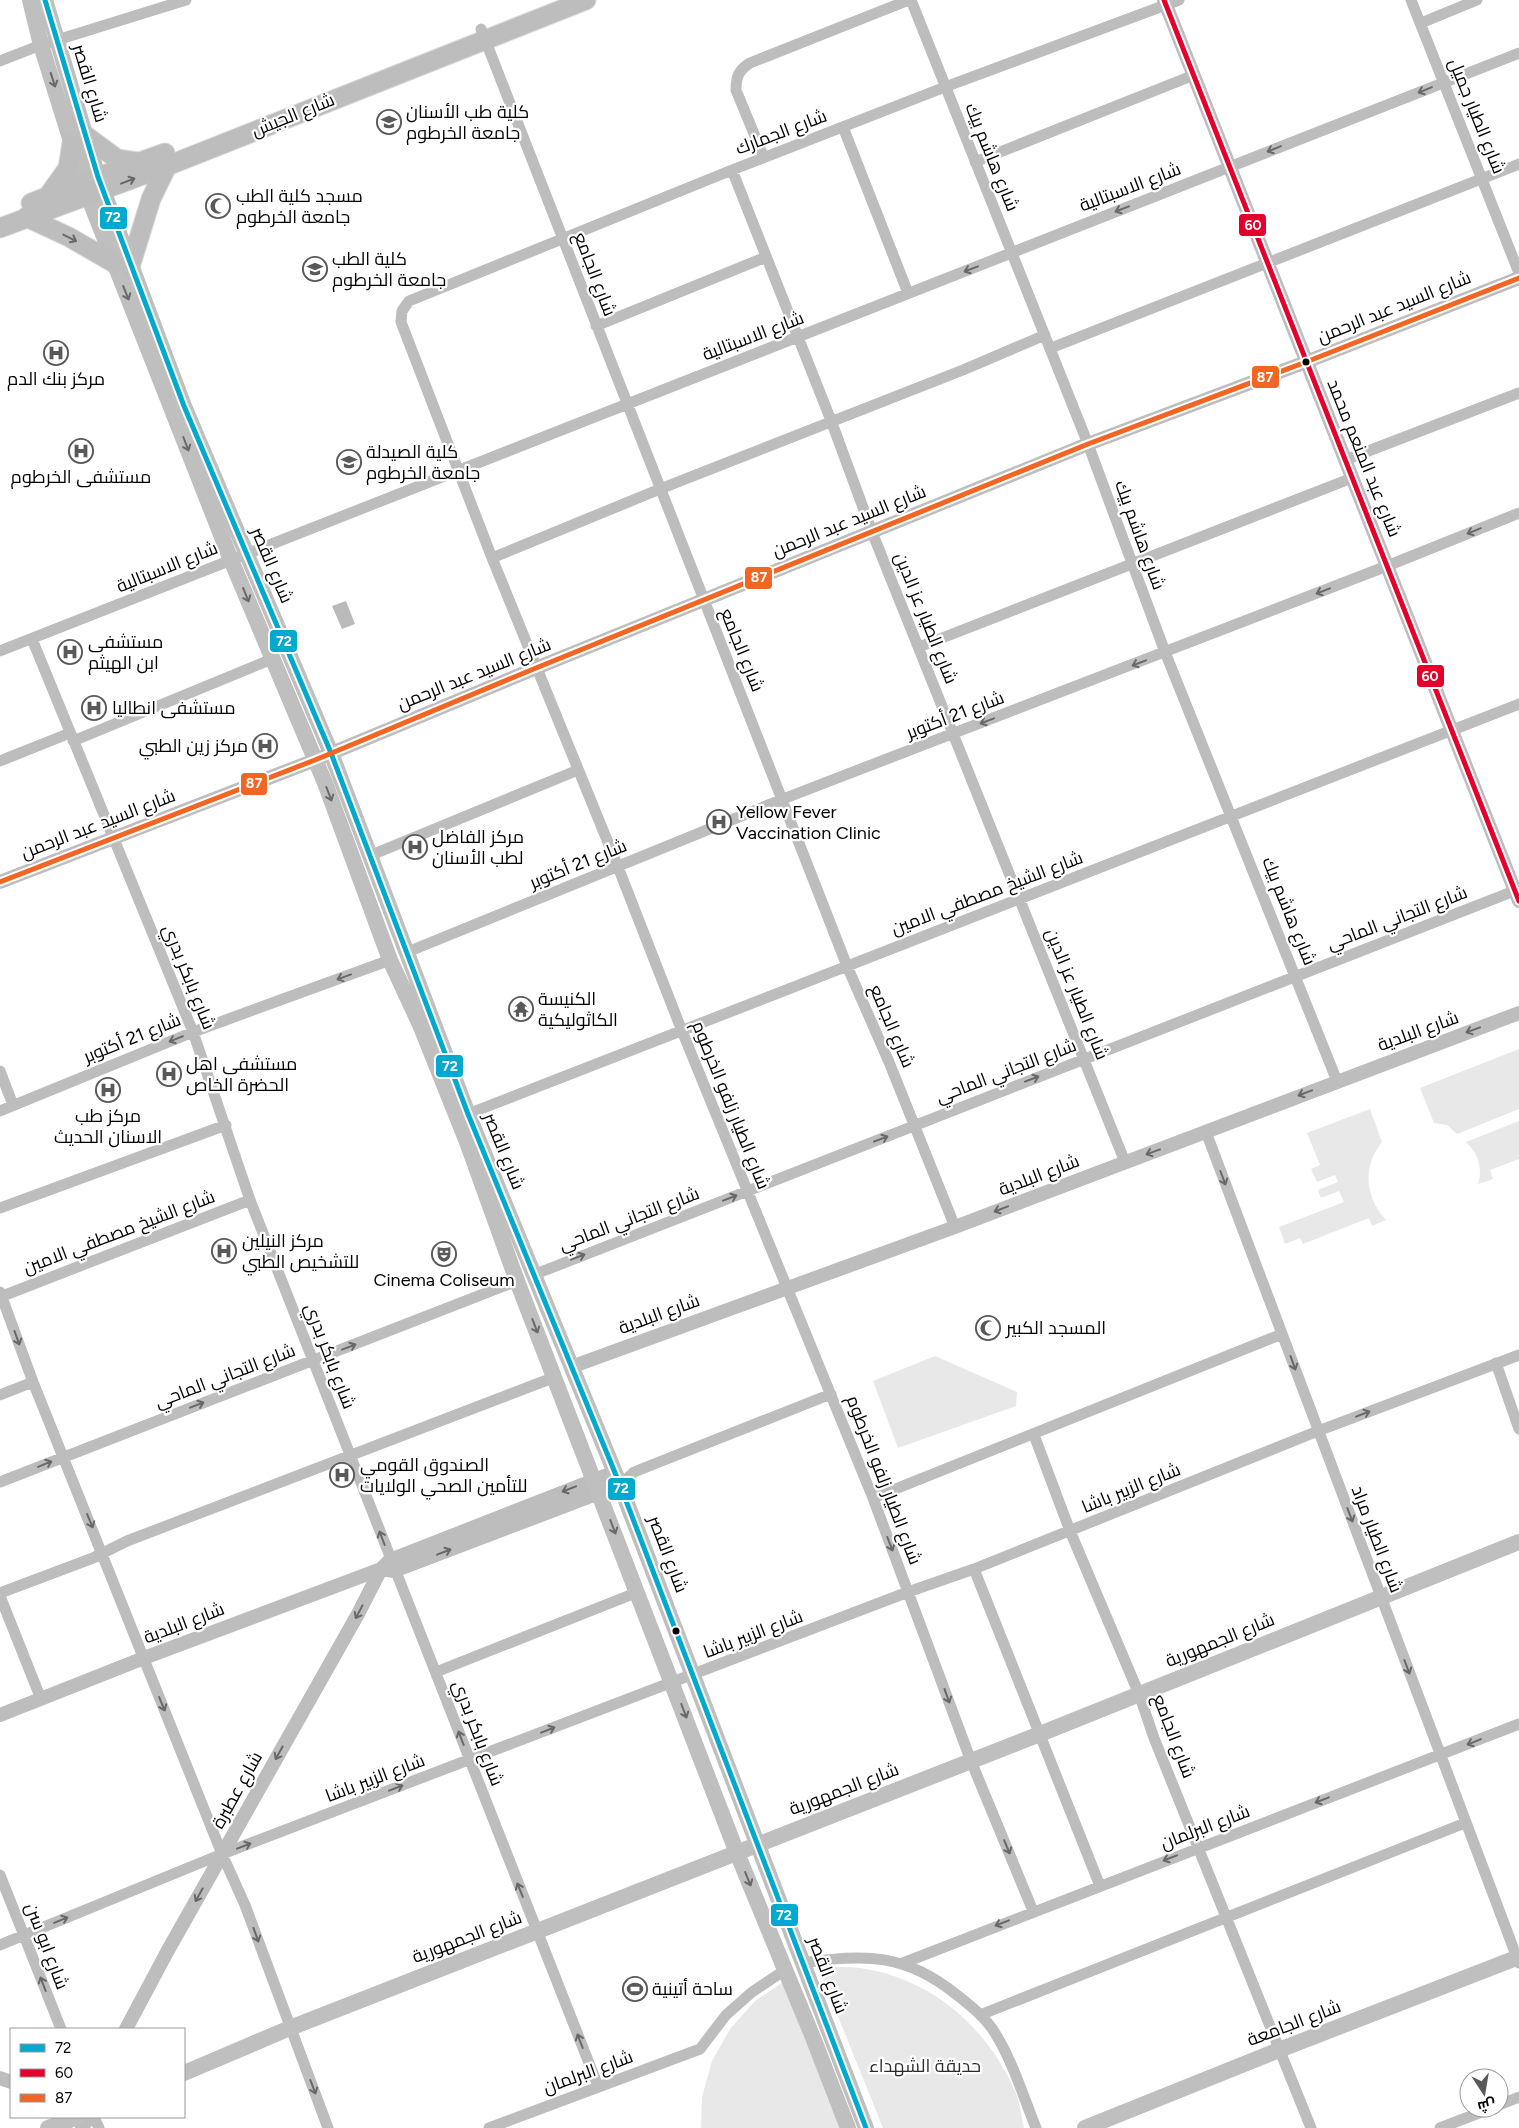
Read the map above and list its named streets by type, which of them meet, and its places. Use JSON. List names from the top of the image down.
{
  "streets": {
    "highway": ["شارع الجيش"],
    "main road": ["شارع القصر", "شارع الجمهورية", "شارع الجامعة"],
    "street": [
      "شارع الطيار جميل",
      "شارع الجمارك",
      "شارع هاشم بيك",
      "شارع الاسبتالية",
      "شارع الجامع",
      "شارع السيد عبد الرحمن",
      "شارع عبد المنعم محمد",
      "شارع الطيار عز الدين",
      "شارع 21 أكتوبر",
      "شارع الشيخ مصطفي الامين",
      "شارع التجاني الماحي",
      "شارع بابكر بدري",
      "شارع البلدية",
      "شارع الطيار زلفو الخرطوم",
      "شارع الزبير باشا",
      "شارع الطيار مراد",
      "شارع عطبرة",
      "شارع البرلمان",
      "شارع ابو سن"
    ]
  },
  "crossings": [
    ["شارع القصر", "شارع الجيش"],
    ["شارع القصر", "شارع الاسبتالية"],
    ["شارع القصر", "شارع السيد عبد الرحمن"],
    ["شارع القصر", "شارع 21 أكتوبر"],
    ["شارع القصر", "شارع الشيخ مصطفي الامين"],
    ["شارع القصر", "شارع التجاني الماحي"],
    ["شارع القصر", "شارع البلدية"],
    ["شارع القصر", "شارع الزبير باشا"],
    ["شارع القصر", "شارع الجمهورية"],
    ["شارع القصر", "شارع البرلمان"],
    ["شارع الجيش", "شارع الجامع"],
    ["شارع الطيار جميل", "شارع الاسبتالية"],
    ["شارع الجمارك", "شارع هاشم بيك"],
    ["شارع الجمارك", "شارع الجامع"],
    ["شارع الجمارك", "شارع عبد المنعم محمد"],
    ["شارع الجمارك", "شارع الطيار عز الدين"],
    ["شارع الجمارك", "شارع الطيار زلفو الخرطوم"],
    ["شارع هاشم بيك", "شارع الاسبتالية"],
    ["شارع هاشم بيك", "شارع السيد عبد الرحمن"],
    ["شارع هاشم بيك", "شارع 21 أكتوبر"],
    ["شارع هاشم بيك", "شارع الشيخ مصطفي الامين"],
    ["شارع هاشم بيك", "شارع التجاني الماحي"],
    ["شارع هاشم بيك", "شارع البلدية"],
    ["شارع الاسبتالية", "شارع الجامع"],
    ["شارع الاسبتالية", "شارع عبد المنعم محمد"],
    ["شارع الاسبتالية", "شارع الطيار عز الدين"],
    ["شارع الاسبتالية", "شارع بابكر بدري"],
    ["شارع الاسبتالية", "شارع الطيار زلفو الخرطوم"],
    ["شارع الجامع", "شارع السيد عبد الرحمن"],
    ["شارع الجامع", "شارع 21 أكتوبر"],
    ["شارع الجامع", "شارع الشيخ مصطفي الامين"],
    ["شارع الجامع", "شارع التجاني الماحي"],
    ["شارع الجامع", "شارع البلدية"],
    ["شارع الجامع", "شارع الزبير باشا"],
    ["شارع الجامع", "شارع الجمهورية"],
    ["شارع الجامع", "شارع البرلمان"],
    ["شارع الجامع", "شارع الجامعة"],
    ["شارع السيد عبد الرحمن", "شارع عبد المنعم محمد"],
    ["شارع السيد عبد الرحمن", "شارع الطيار عز الدين"],
    ["شارع السيد عبد الرحمن", "شارع بابكر بدري"],
    ["شارع السيد عبد الرحمن", "شارع الطيار زلفو الخرطوم"],
    ["شارع عبد المنعم محمد", "شارع 21 أكتوبر"],
    ["شارع عبد المنعم محمد", "شارع الشيخ مصطفي الامين"],
    ["شارع عبد المنعم محمد", "شارع التجاني الماحي"],
    ["شارع الطيار عز الدين", "شارع 21 أكتوبر"],
    ["شارع الطيار عز الدين", "شارع الشيخ مصطفي الامين"],
    ["شارع الطيار عز الدين", "شارع التجاني الماحي"],
    ["شارع الطيار عز الدين", "شارع البلدية"],
    ["شارع 21 أكتوبر", "شارع بابكر بدري"],
    ["شارع 21 أكتوبر", "شارع الطيار زلفو الخرطوم"],
    ["شارع الشيخ مصطفي الامين", "شارع بابكر بدري"],
    ["شارع الشيخ مصطفي الامين", "شارع الطيار زلفو الخرطوم"],
    ["شارع التجاني الماحي", "شارع بابكر بدري"],
    ["شارع التجاني الماحي", "شارع الطيار زلفو الخرطوم"],
    ["شارع بابكر بدري", "شارع البلدية"],
    ["شارع بابكر بدري", "شارع الزبير باشا"],
    ["شارع بابكر بدري", "شارع الجمهورية"],
    ["شارع بابكر بدري", "شارع عطبرة"],
    ["شارع بابكر بدري", "شارع البرلمان"],
    ["شارع البلدية", "شارع الطيار زلفو الخرطوم"],
    ["شارع البلدية", "شارع الطيار مراد"],
    ["شارع البلدية", "شارع عطبرة"],
    ["شارع الطيار زلفو الخرطوم", "شارع الزبير باشا"],
    ["شارع الطيار زلفو الخرطوم", "شارع الجمهورية"],
    ["شارع الطيار زلفو الخرطوم", "شارع البرلمان"],
    ["شارع الزبير باشا", "شارع الطيار مراد"],
    ["شارع الزبير باشا", "شارع عطبرة"],
    ["شارع الزبير باشا", "شارع ابو سن"],
    ["شارع الطيار مراد", "شارع الجمهورية"],
    ["شارع الطيار مراد", "شارع البرلمان"],
    ["شارع الطيار مراد", "شارع الجامعة"]
  ],
  "one_way": [
    "شارع التجاني الماحي",
    "شارع بابكر بدري",
    "شارع الزبير باشا",
    "شارع الطيار مراد",
    "شارع عطبرة",
    "شارع ابو سن"
  ],
  "parks": ["حديقة الشهداء"],
  "places": {
    "school or university": ["كلية طب الأسنان جامعة الخرطوم", "كلية الطب جامعة الخرطوم", "كلية الصيدلة جامعة الخرطوم"],
    "mosque": ["مسجد كلية الطب جامعة الخرطوم", "المسجد الكبير"],
    "hospital": [
      "مركز بنك الدم",
      "مستشفى الخرطوم",
      "مستشفى ابن الهيثم",
      "مستشفى انطاليا",
      "مركز زين الطبي",
      "Yellow Fever Vaccination Clinic",
      "مركز الفاضل لطب الأسنان",
      "مستشفى اهل الحضرة الخاص",
      "مركز طب الاسنان الحديث",
      "مركز النيلين للتشخيص الطبي",
      "الصندوق القومي للتأمين الصحي الولايات"
    ],
    "temple": ["الكنيسة الكاثوليكية"],
    "theatre": ["Cinema Coliseum"],
    "sports": ["ساحة أتينية"]
  },
  "lines": ["transit line 72", "transit line 60", "transit line 87"],
  "legend": ["72", "60", "87"],
  "north": "bottom"
}
